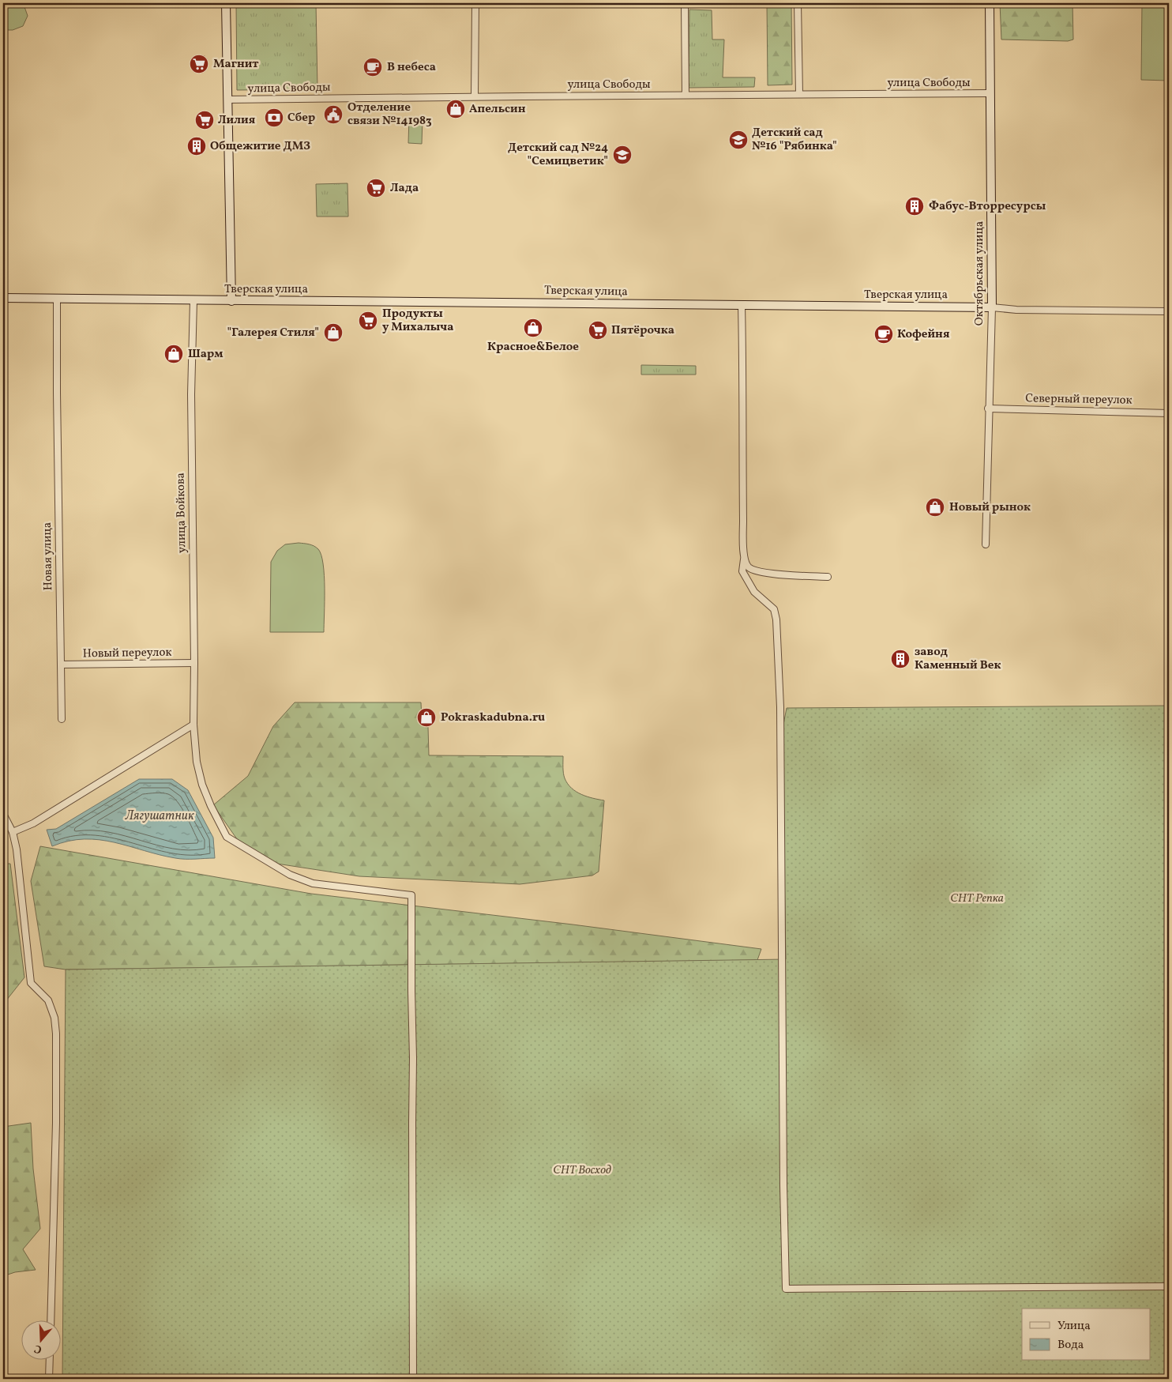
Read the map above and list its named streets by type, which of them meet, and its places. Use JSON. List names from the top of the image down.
{
  "streets": {
    "main road": ["Октябрьская улица", "Тверская улица"],
    "street": [
      "улица Свободы",
      "Северный переулок",
      "улица Войкова",
      "Новая улица",
      "Новый переулок"
    ]
  },
  "crossings": [
    ["улица Свободы", "Октябрьская улица"],
    ["Октябрьская улица", "Тверская улица"],
    ["Октябрьская улица", "Северный переулок"],
    ["Тверская улица", "улица Войкова"],
    ["Тверская улица", "Новая улица"],
    ["улица Войкова", "Новый переулок"],
    ["Новая улица", "Новый переулок"]
  ],
  "water": ["Лягушатник"],
  "parks": ["СНТ Репка", "СНТ Восход"],
  "places": {
    "supermarket": [
      "Магнит",
      "Лилия",
      "Лада",
      "Продукты у Михалыча",
      "Пятёрочка"
    ],
    "cafe": ["В небеса", "Кофейня"],
    "shop": [
      "Апельсин",
      "Красное&Белое",
      "\"Галерея Стиля\"",
      "Шарм",
      "Новый рынок",
      "Pokraskadubna.ru"
    ],
    "public building": ["Отделение связи №141983"],
    "bank": ["Сбер"],
    "school or university": ["Детский сад №16 \"Рябинка\"", "Детский сад №24 \"Семицветик\""],
    "building": ["Общежитие ДМЗ", "Фабус-Вторресурсы", "завод Каменный Век"]
  },
  "legend": ["Улица", "Вода"],
  "north": "bottom"
}
